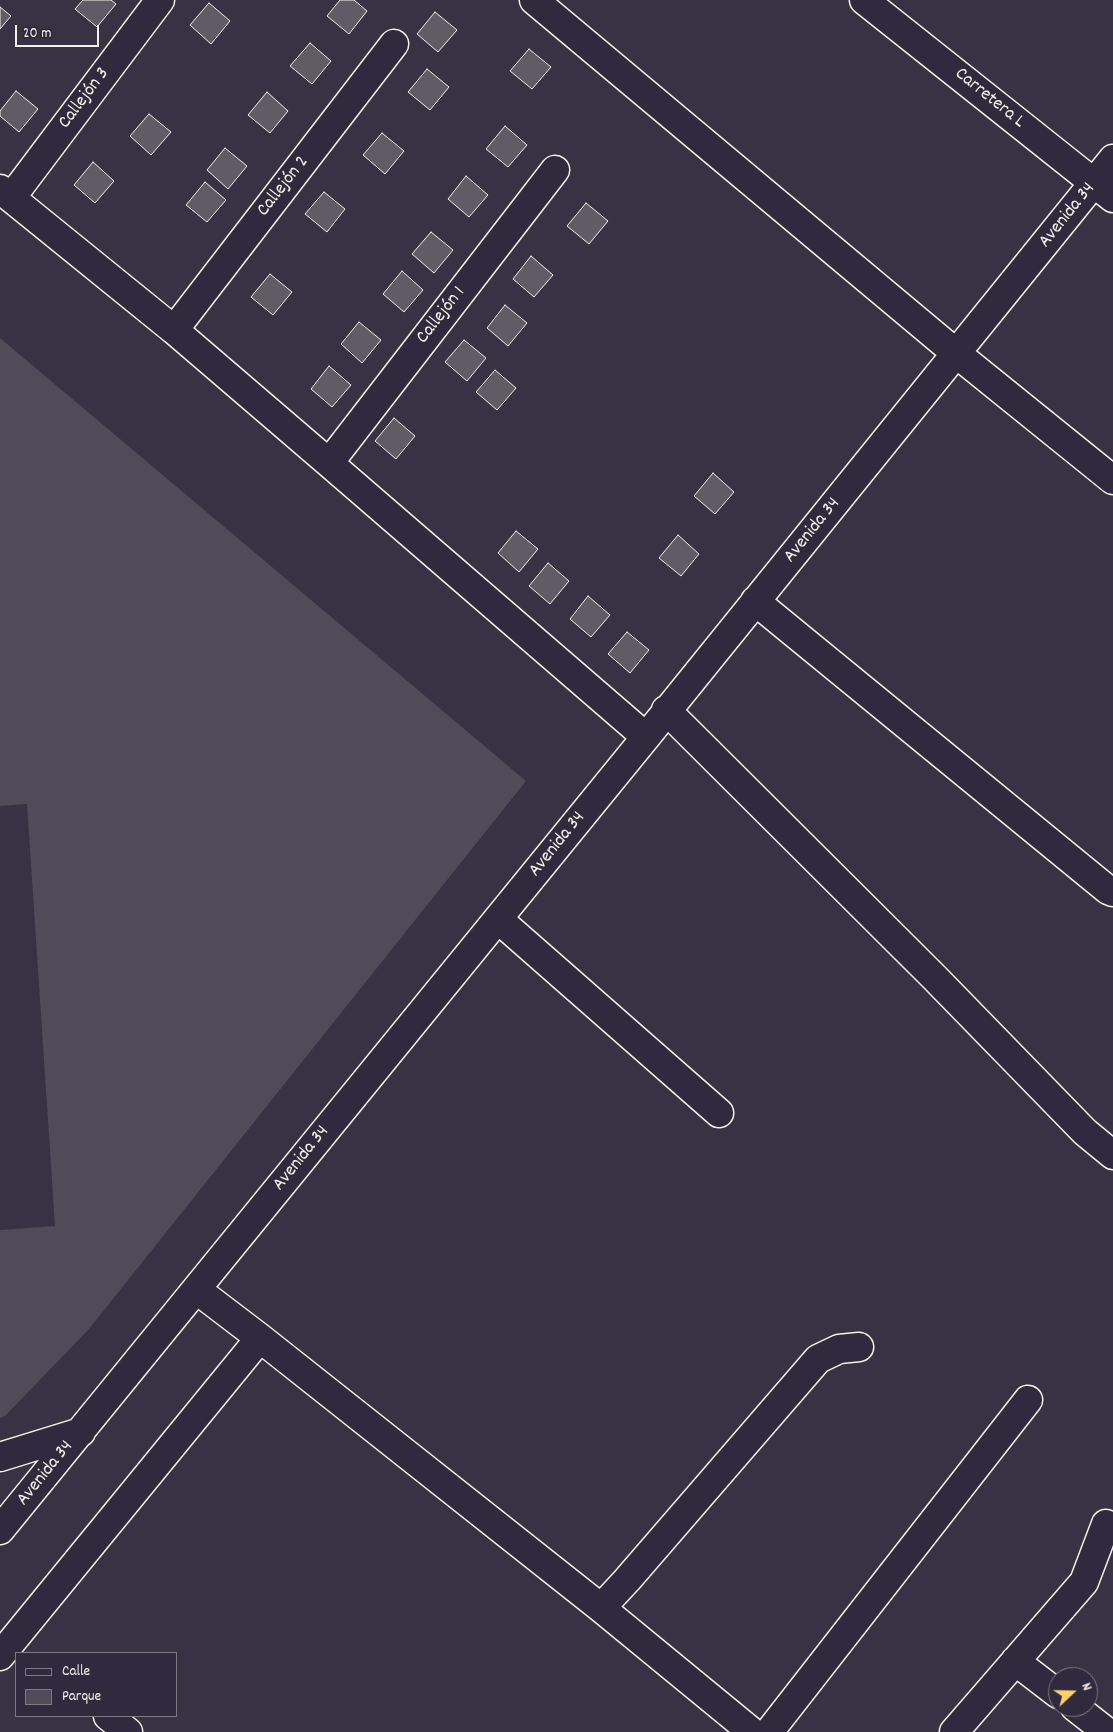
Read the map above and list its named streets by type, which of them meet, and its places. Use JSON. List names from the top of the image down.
{
  "streets": {
    "street": [
      "Callejón 3",
      "Carretera L",
      "Callejón 2",
      "Avenida 34",
      "Callejón 1"
    ]
  },
  "crossings": [
    ["Carretera L", "Avenida 34"]
  ],
  "legend": ["Calle", "Parque"],
  "scale_bar": "20 m",
  "north": "right"
}
